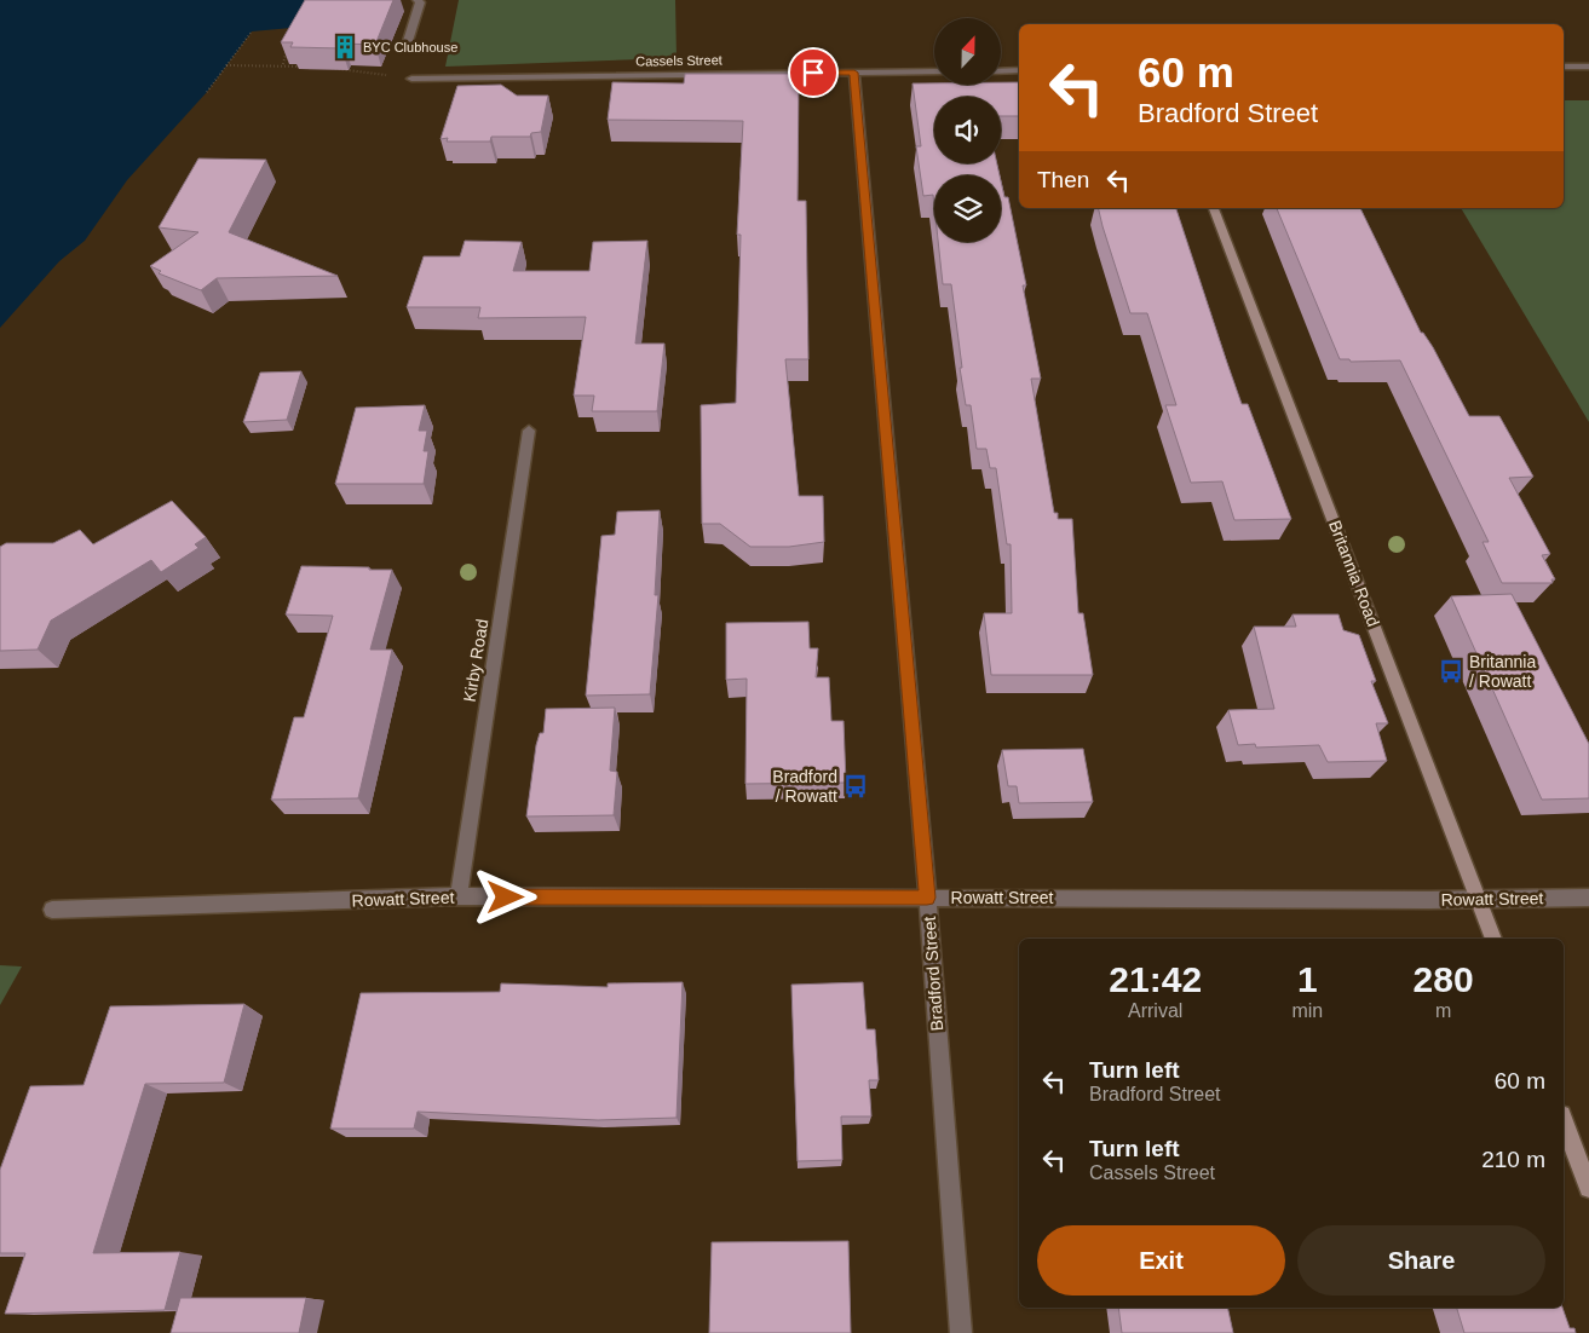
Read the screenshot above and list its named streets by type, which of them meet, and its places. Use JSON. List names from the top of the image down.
{
  "streets": {
    "street": [
      "Cassels Street",
      "Britannia Road",
      "Kirby Road",
      "Rowatt Street",
      "Bradford Street"
    ]
  },
  "crossings": [
    ["Cassels Street", "Bradford Street"],
    ["Britannia Road", "Rowatt Street"],
    ["Kirby Road", "Rowatt Street"],
    ["Rowatt Street", "Bradford Street"]
  ],
  "places": {
    "building": ["BYC Clubhouse"],
    "bus stop": ["Britannia / Rowatt", "Bradford / Rowatt"]
  },
  "north": "top",
  "page": {
    "turn": ["60 m", "Bradford Street"],
    "then": "Then",
    "eta": [
      "21:42",
      "Arrival",
      "1",
      "min",
      "280",
      "m"
    ],
    "list": [
      {
        "name": "Turn left",
        "note": "Bradford Street",
        "value": "60 m"
      },
      {
        "name": "Turn left",
        "note": "Cassels Street",
        "value": "210 m"
      }
    ],
    "buttons": ["Exit", "Share"]
  }
}
